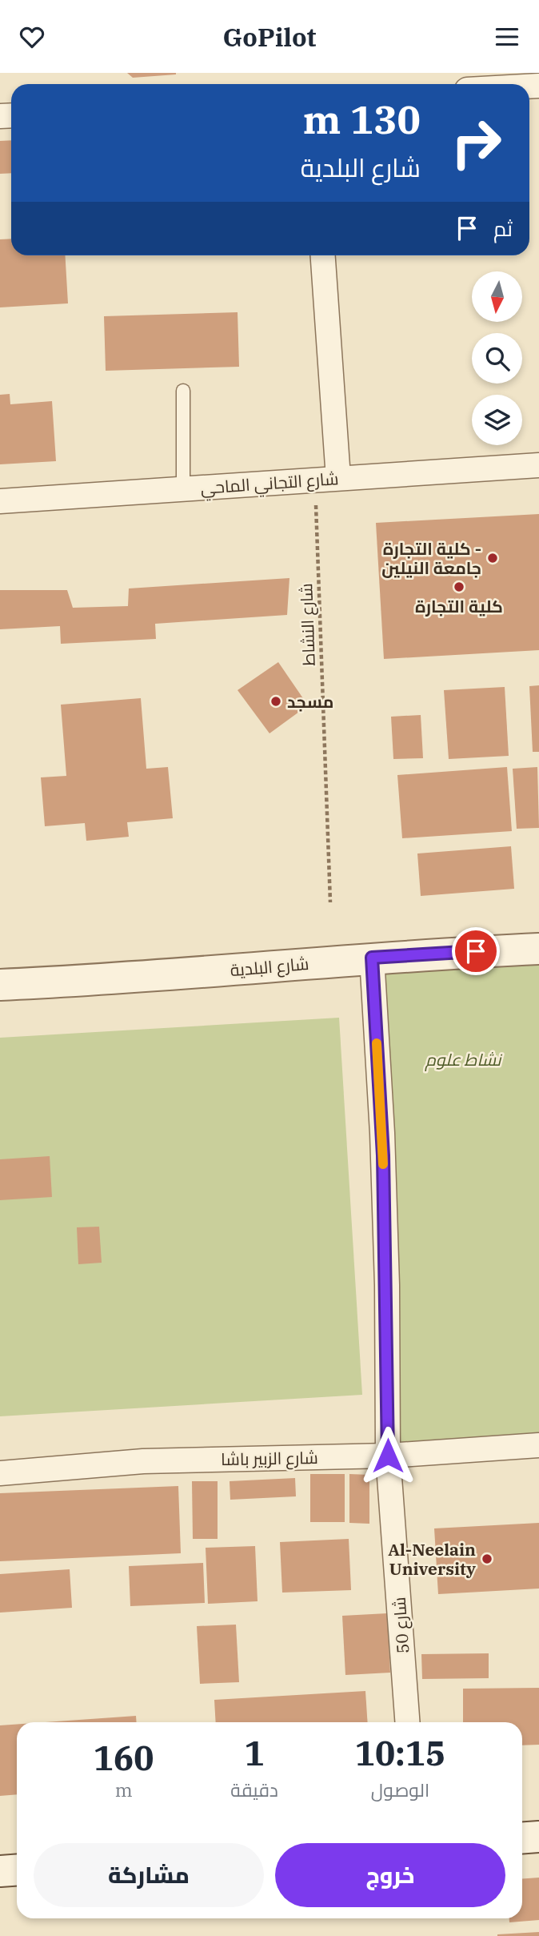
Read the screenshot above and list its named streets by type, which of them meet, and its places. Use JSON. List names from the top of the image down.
{
  "streets": {
    "street": [
      "شارع التجاني الماحي",
      "شارع البلدية",
      "شارع الزبير باشا",
      "شارع 50"
    ],
    "path": ["شارع النشاط"]
  },
  "crossings": [
    ["شارع التجاني الماحي", "شارع النشاط"],
    ["شارع البلدية", "شارع 50"],
    ["شارع الزبير باشا", "شارع 50"]
  ],
  "parks": ["نشاط علوم"],
  "places": [
    "كلية التجارة - جامعة النيلين",
    "كلية التجارة",
    "مسجد",
    "Al-Neelain University"
  ],
  "north": "bottom",
  "page": {
    "header": "GoPilot",
    "turn": ["130 m", "شارع البلدية"],
    "then": "ثم",
    "eta": [
      "10:15",
      "الوصول",
      "1",
      "دقيقة",
      "160",
      "m"
    ],
    "buttons": ["خروج", "مشاركة"]
  }
}
